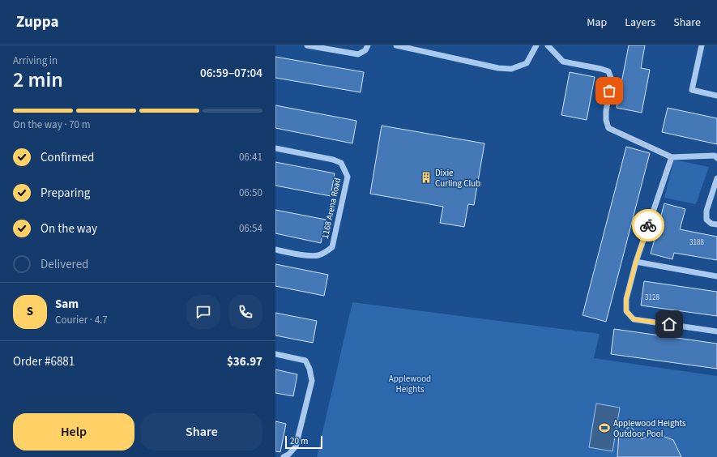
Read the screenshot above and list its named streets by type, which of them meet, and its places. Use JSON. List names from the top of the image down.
{
  "streets": {
    "street": ["1168 Arena Road"]
  },
  "parks": ["Applewood Heights"],
  "places": {
    "building": ["Dixie Curling Club"],
    "sports": ["Applewood Heights Outdoor Pool"]
  },
  "house_numbers": ["3188", "3128"],
  "scale_bar": "20 m",
  "page": {
    "header": "Zuppa",
    "nav": ["Map", "Layers", "Share"],
    "heading": ["2 min", "Arriving in", "06:59–07:04"],
    "panel": [
      "Sam",
      "Courier · 4.7",
      "Order #6881",
      "$36.97"
    ],
    "bar": "On the way · 70 m",
    "list": [
      ["Confirmed", "06:41"],
      ["Preparing", "06:50"],
      ["On the way", "06:54"],
      "Delivered"
    ],
    "round": "S",
    "buttons": ["Help", "Share"],
    "scale": "20 m"
  }
}
